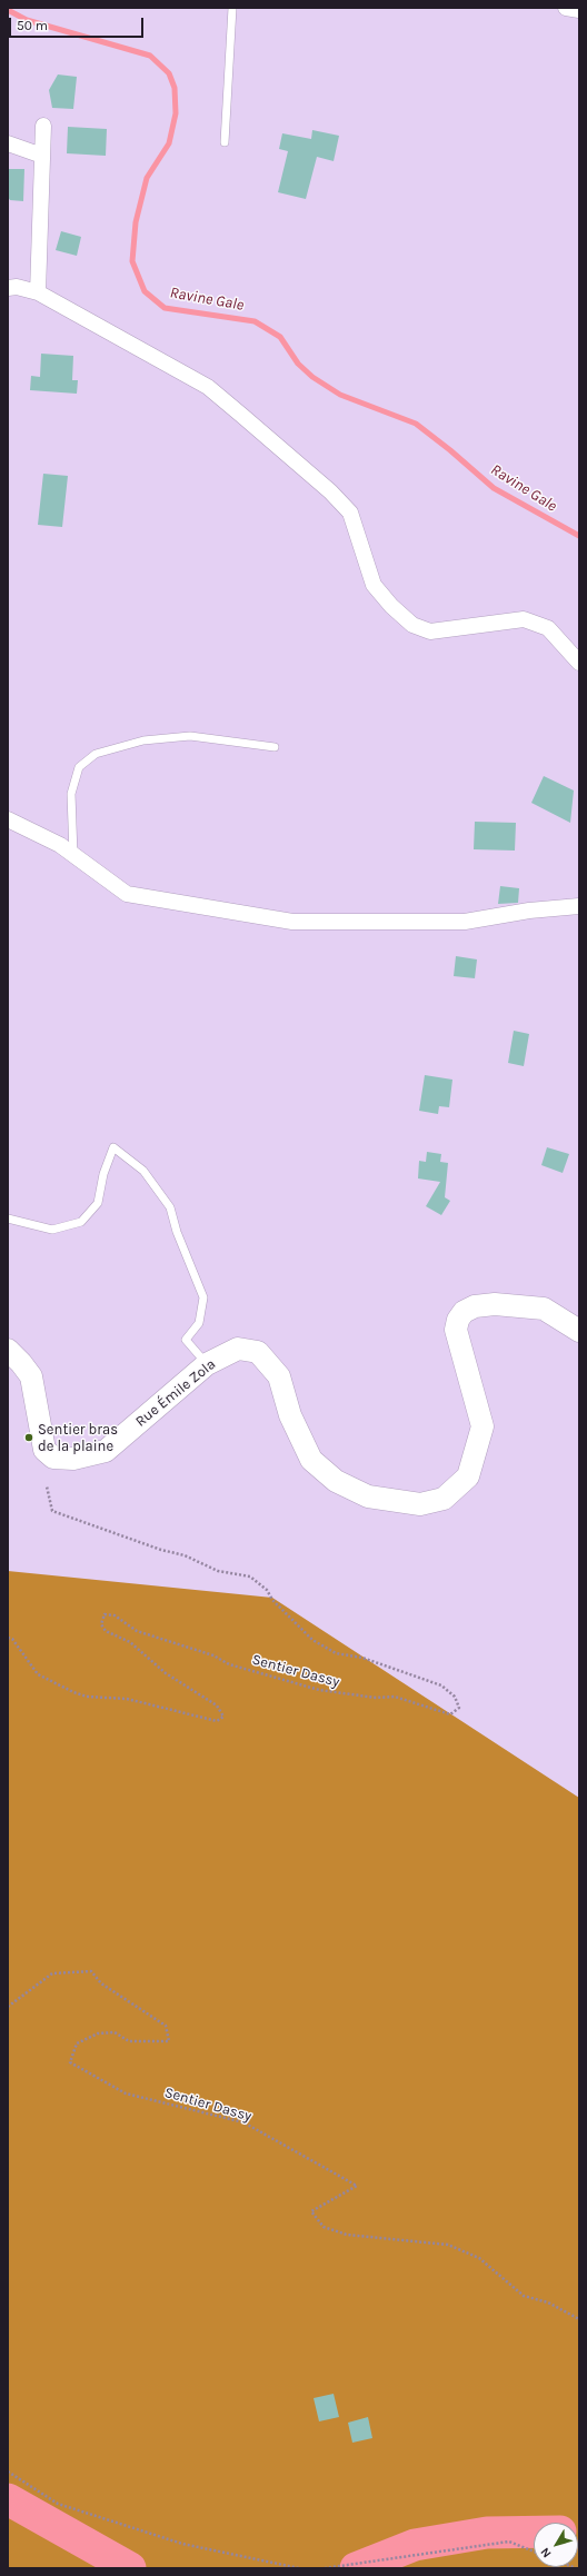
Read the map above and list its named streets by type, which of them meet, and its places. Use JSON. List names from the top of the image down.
{
  "streets": {
    "main road": ["Rue Émile Zola"],
    "path": ["Sentier Dassy"]
  },
  "water": ["Ravine Gale"],
  "places": ["Sentier bras de la plaine"],
  "scale_bar": "50 m",
  "north": "bottom left"
}
